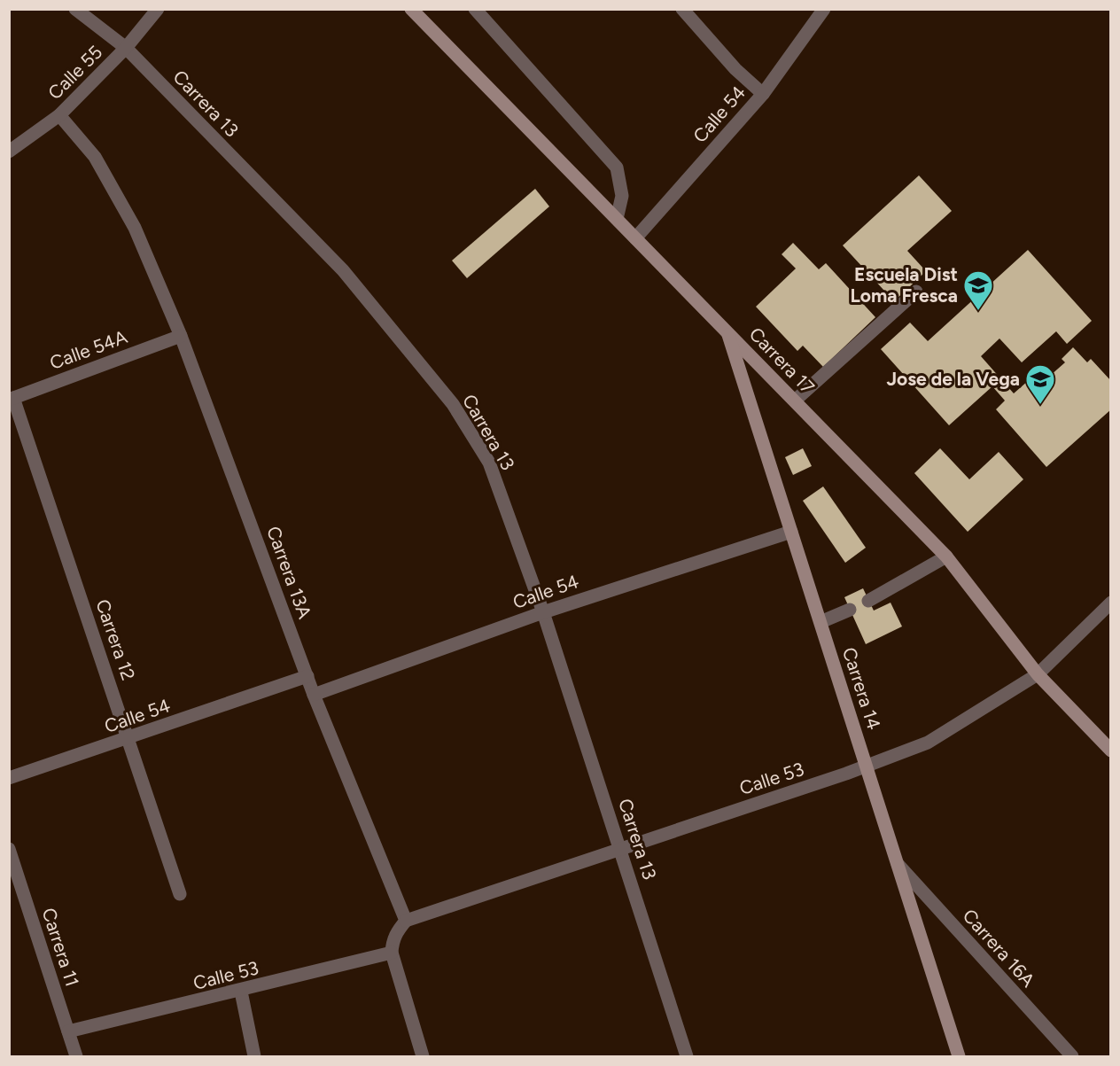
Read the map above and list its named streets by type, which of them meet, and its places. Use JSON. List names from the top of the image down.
{
  "streets": {
    "main road": ["Carrera 17", "Carrera 14"],
    "street": [
      "Calle 55",
      "Carrera 13",
      "Calle 54",
      "Calle 54A",
      "Carrera 13A",
      "Carrera 12",
      "Calle 53",
      "Carrera 11",
      "Carrera 16A"
    ]
  },
  "crossings": [
    ["Calle 55", "Carrera 13"],
    ["Calle 55", "Carrera 13A"],
    ["Carrera 13", "Calle 54"],
    ["Carrera 13", "Calle 53"],
    ["Calle 54", "Carrera 17"],
    ["Calle 54", "Carrera 13A"],
    ["Calle 54", "Carrera 12"],
    ["Calle 54", "Carrera 14"],
    ["Calle 54A", "Carrera 13A"],
    ["Calle 54A", "Carrera 12"],
    ["Carrera 17", "Carrera 14"],
    ["Carrera 17", "Calle 53"],
    ["Carrera 13A", "Calle 53"],
    ["Carrera 14", "Calle 53"],
    ["Carrera 14", "Carrera 16A"],
    ["Calle 53", "Carrera 11"]
  ],
  "places": {
    "school or university": ["Escuela Dist Loma Fresca", "Jose de la Vega"]
  }
}
